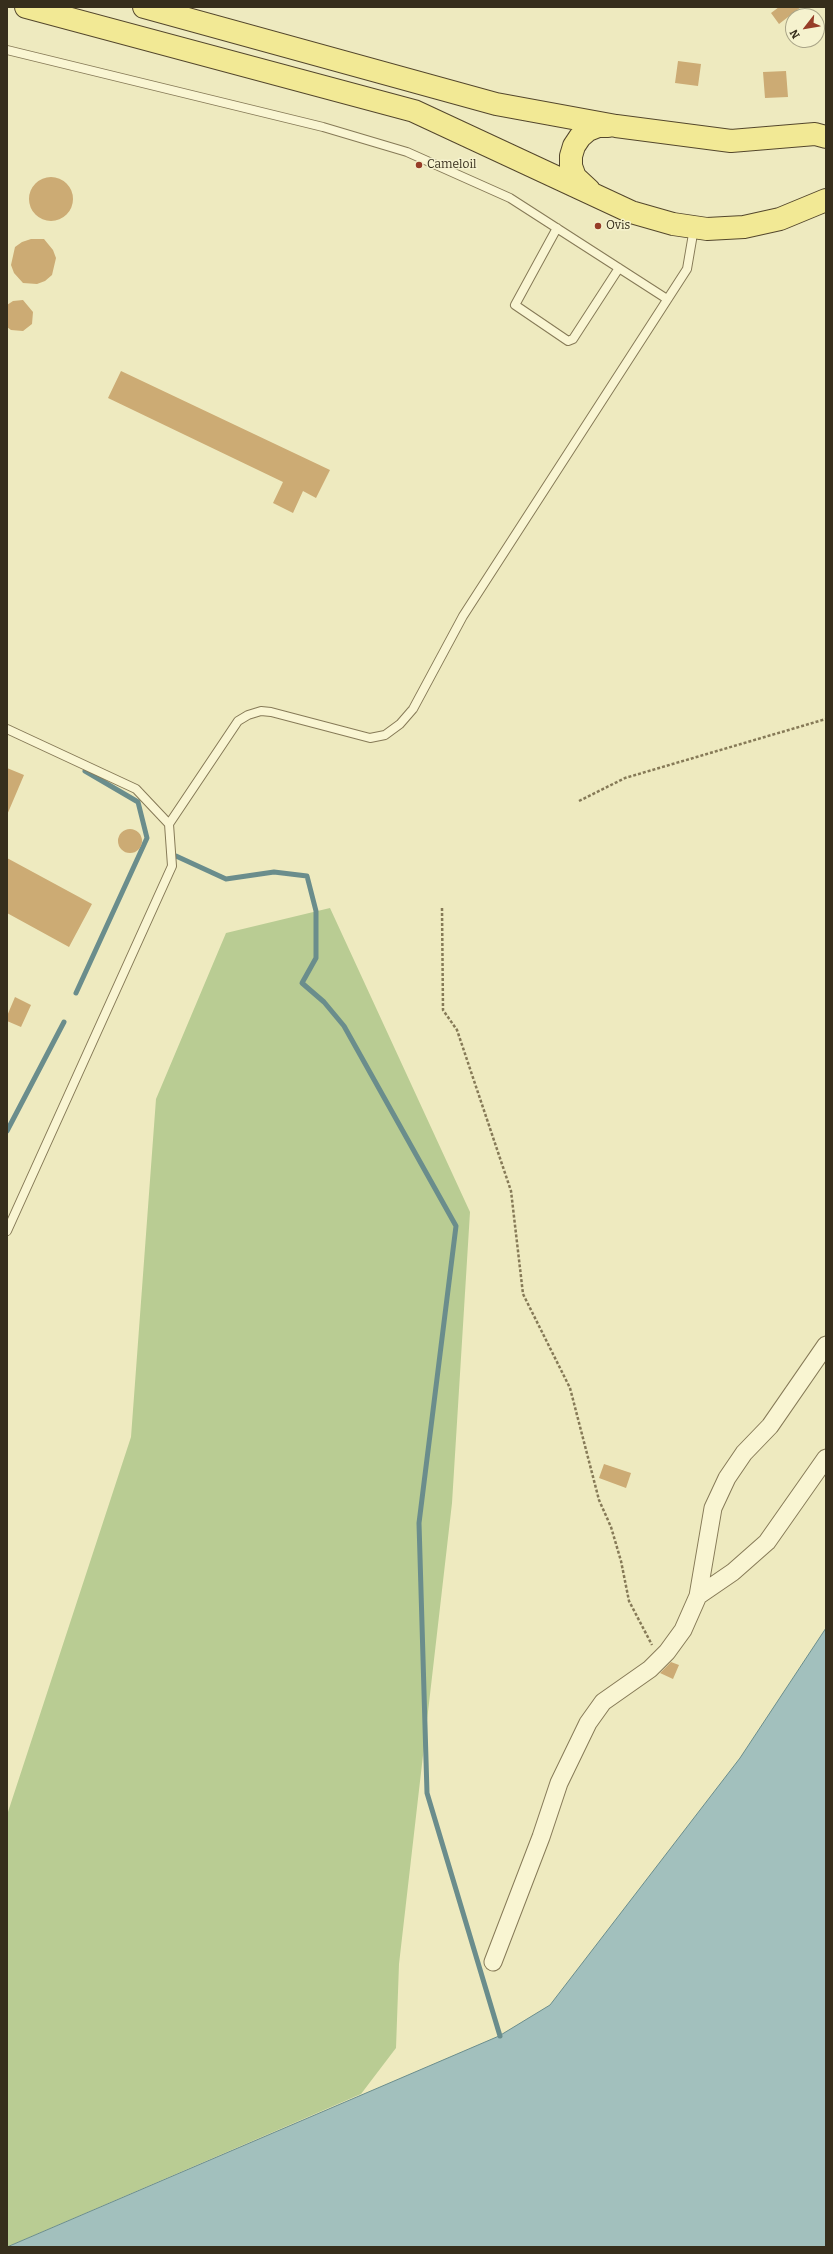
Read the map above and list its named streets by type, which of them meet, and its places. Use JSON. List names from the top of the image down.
{
  "places": ["Cameloil", "Ovis"],
  "north": "bottom left"
}
